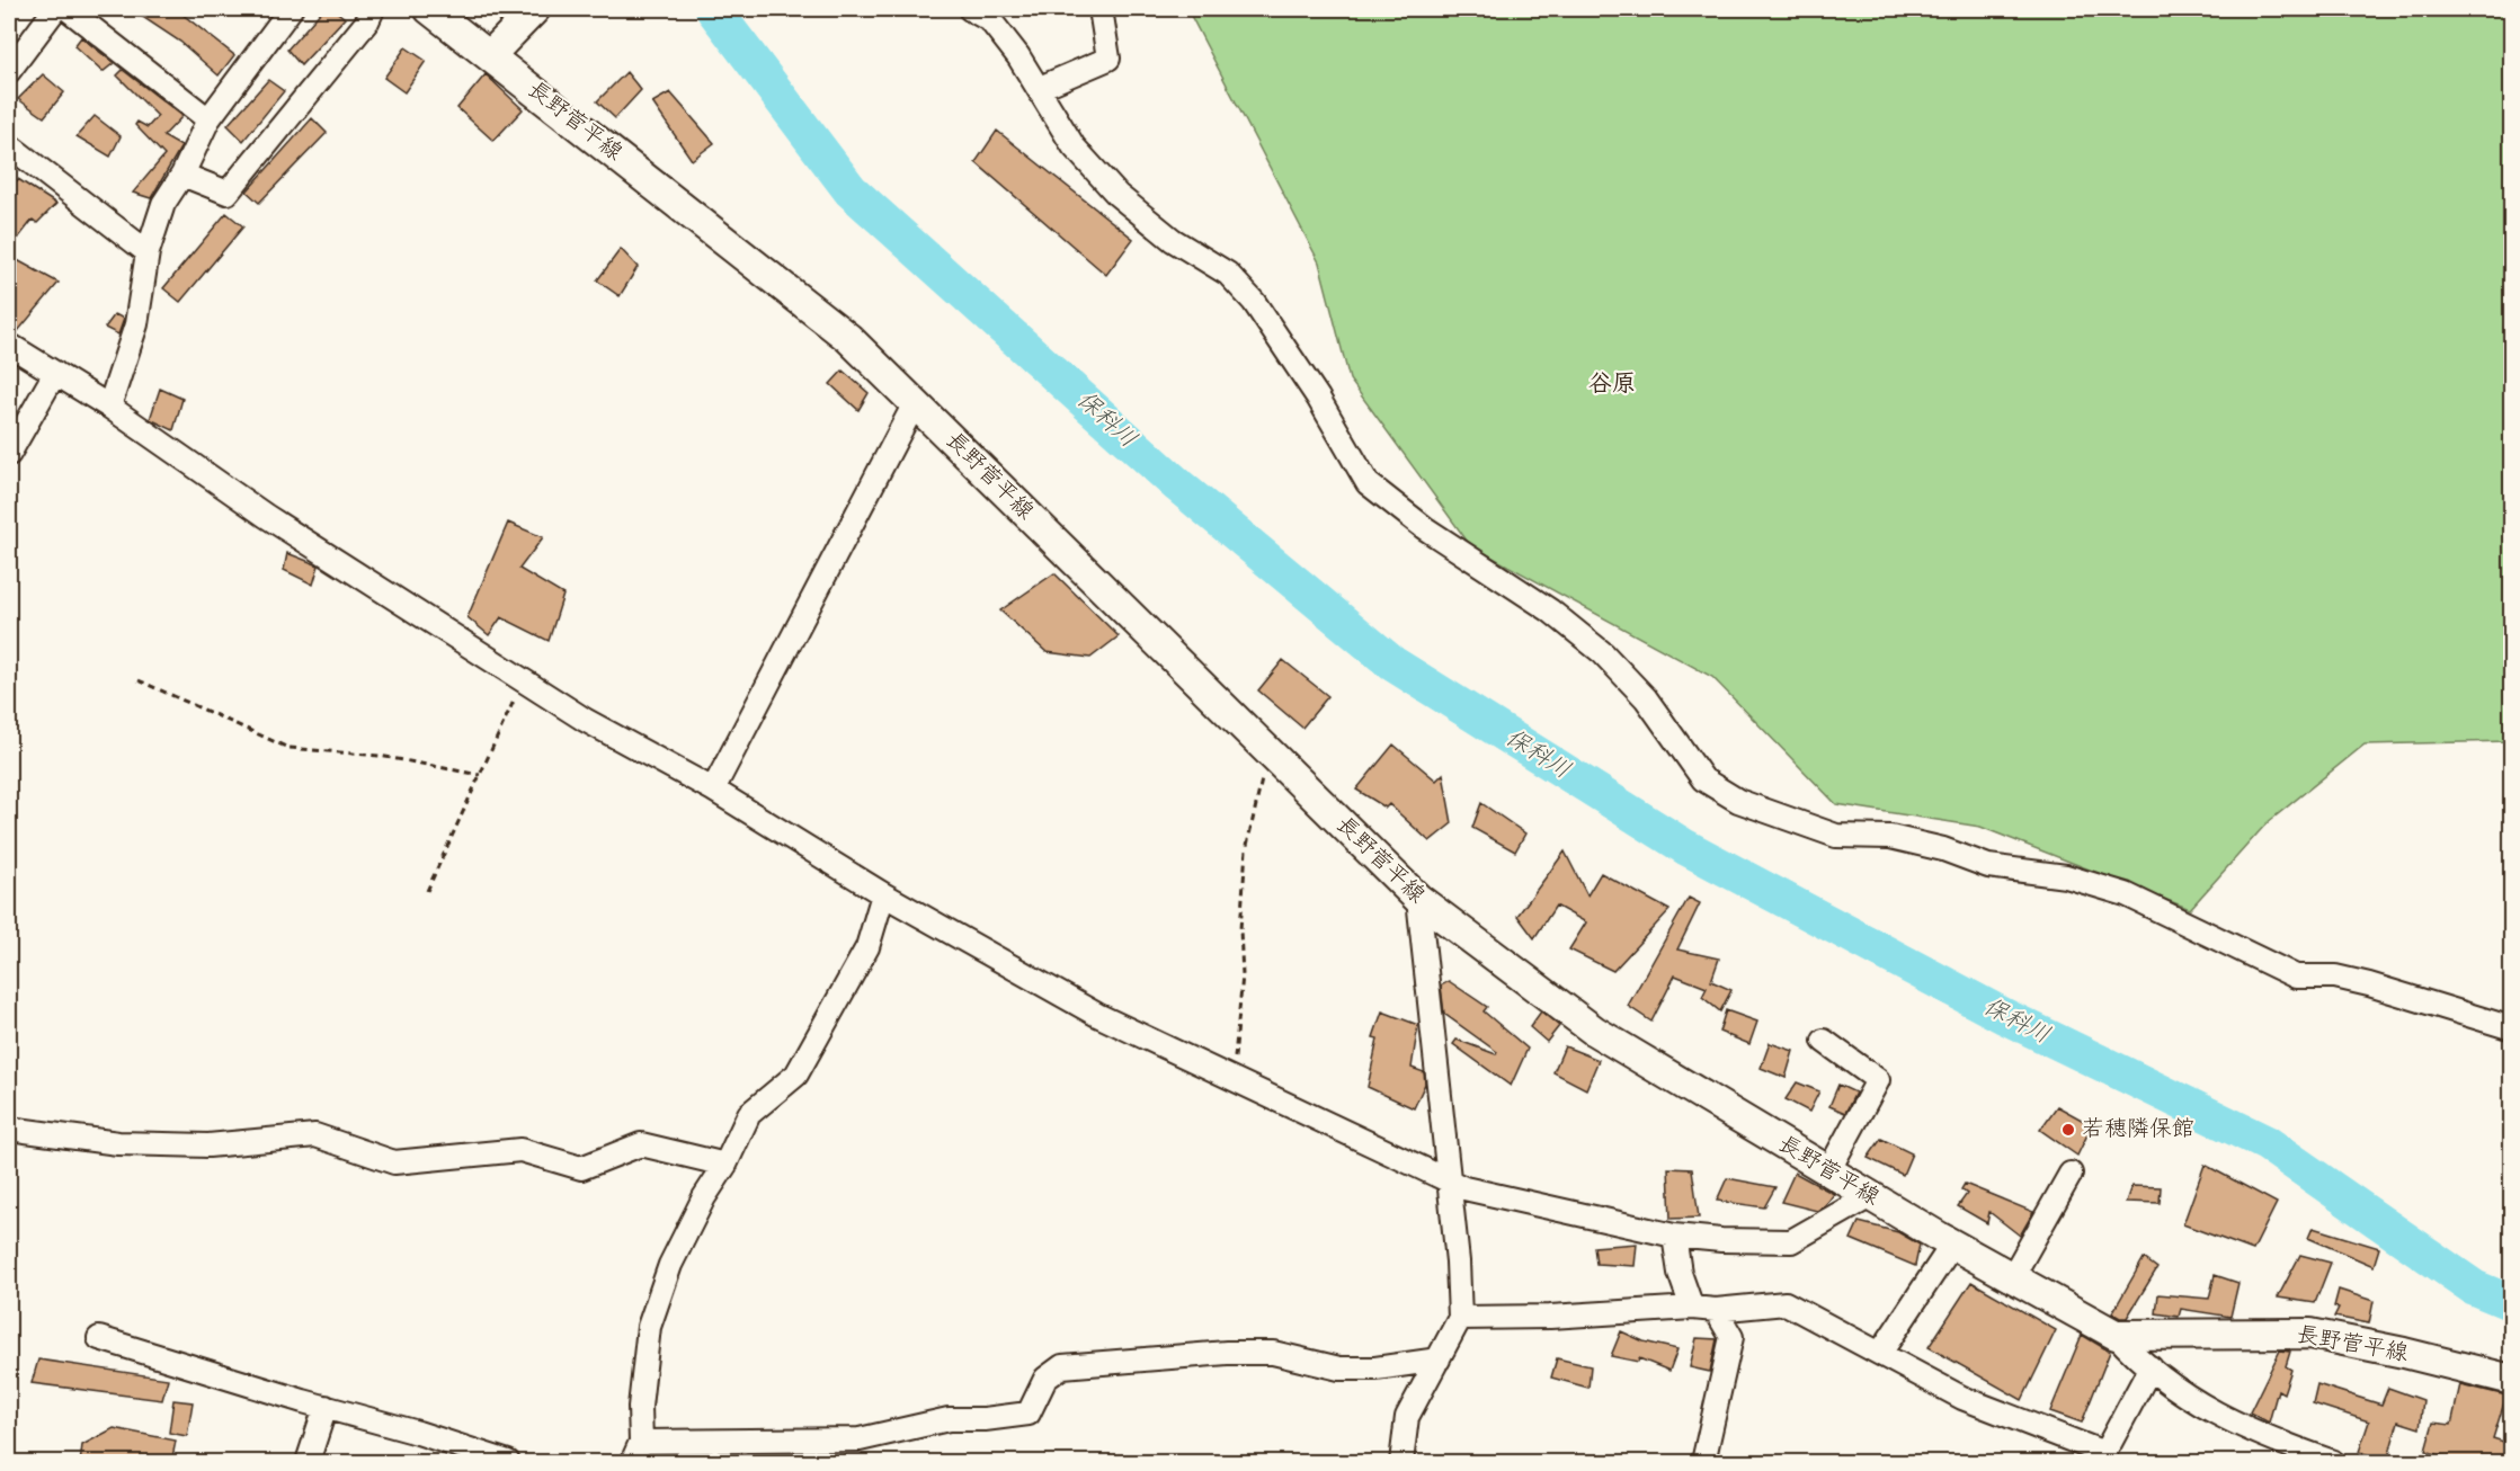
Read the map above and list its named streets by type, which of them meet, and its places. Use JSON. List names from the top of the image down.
{
  "streets": {
    "main road": ["長野菅平線"]
  },
  "districts": ["谷原"],
  "water": ["保科川"],
  "places": ["若穂隣保館"]
}
